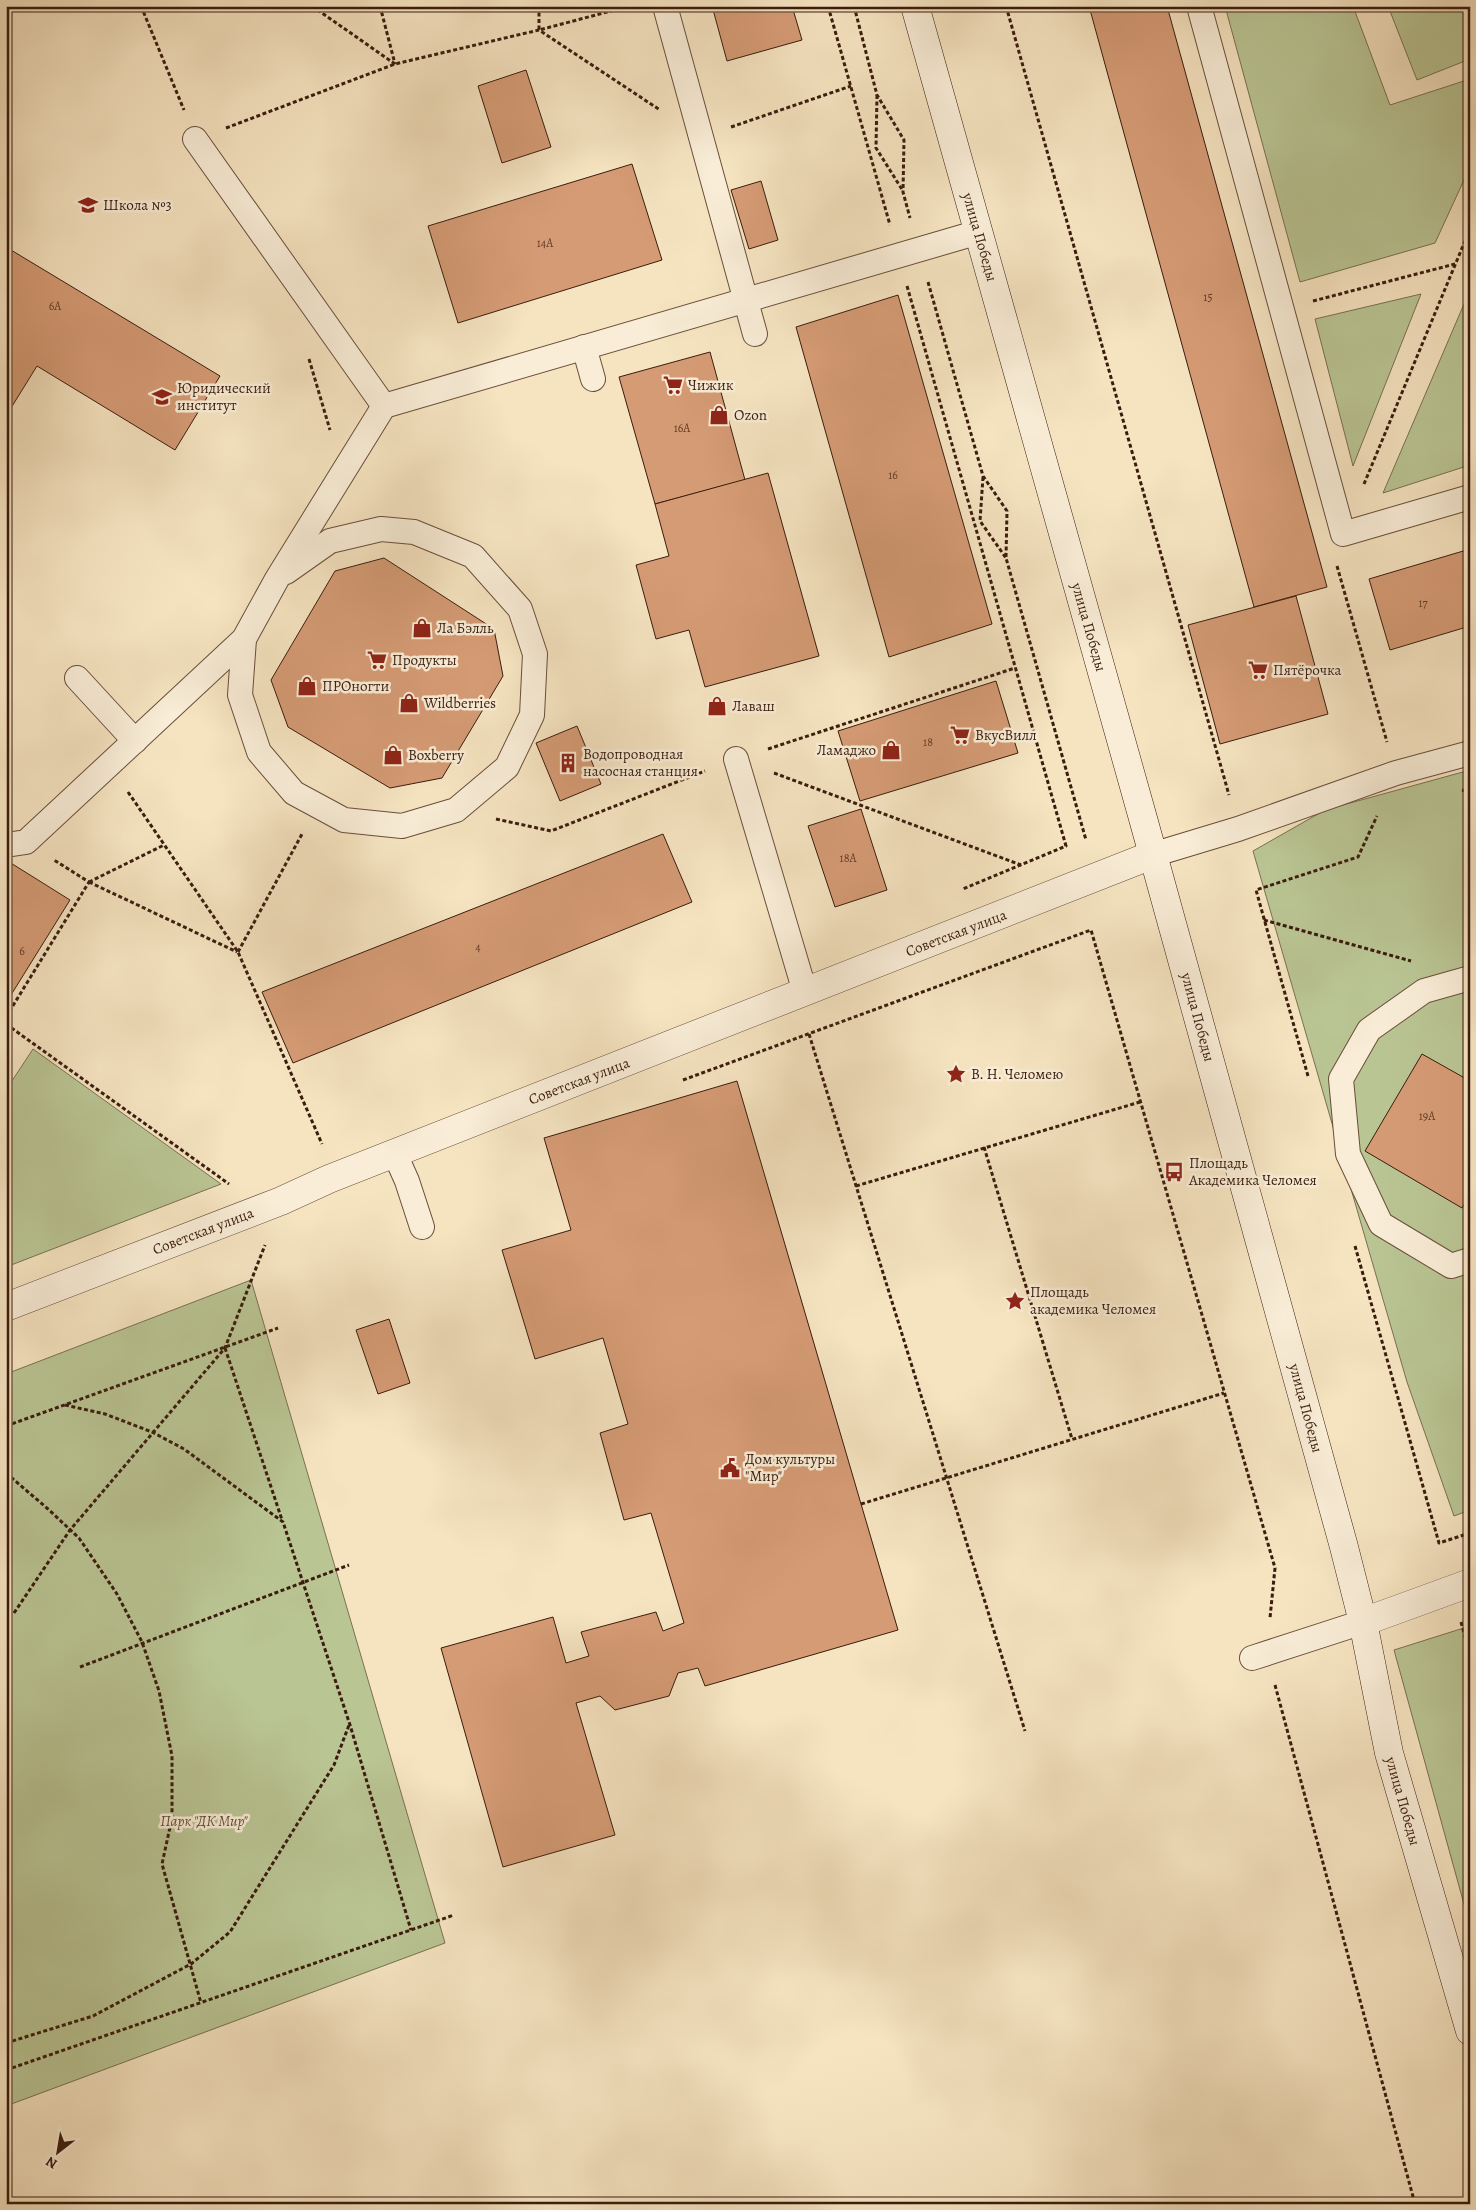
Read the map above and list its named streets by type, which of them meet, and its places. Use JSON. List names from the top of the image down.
{
  "streets": {
    "street": ["улица Победы", "Советская улица"]
  },
  "crossings": [
    ["улица Победы", "Советская улица"]
  ],
  "parks": ["Парк \"ДК Мир\""],
  "places": {
    "school or university": ["Школа №3", "Юридический институт"],
    "supermarket": [
      "Чижик",
      "Продукты",
      "Пятёрочка",
      "ВкусВилл"
    ],
    "shop": [
      "Ozon",
      "Ла Бэлль",
      "ПРОногти",
      "Wildberries",
      "Лаваш",
      "Ламаджо",
      "Boxberry"
    ],
    "building": ["Водопроводная насосная станция"],
    "place": ["В. Н. Челомею", "Площадь академика Челомея"],
    "bus stop": ["Площадь Академика Челомея"],
    "public building": ["Дом культуры \"Мир\""]
  },
  "house_numbers": [
    "14А",
    "15",
    "6А",
    "16А",
    "16",
    "17",
    "18",
    "18А",
    "4",
    "6",
    "19А"
  ],
  "north": "bottom left"
}
